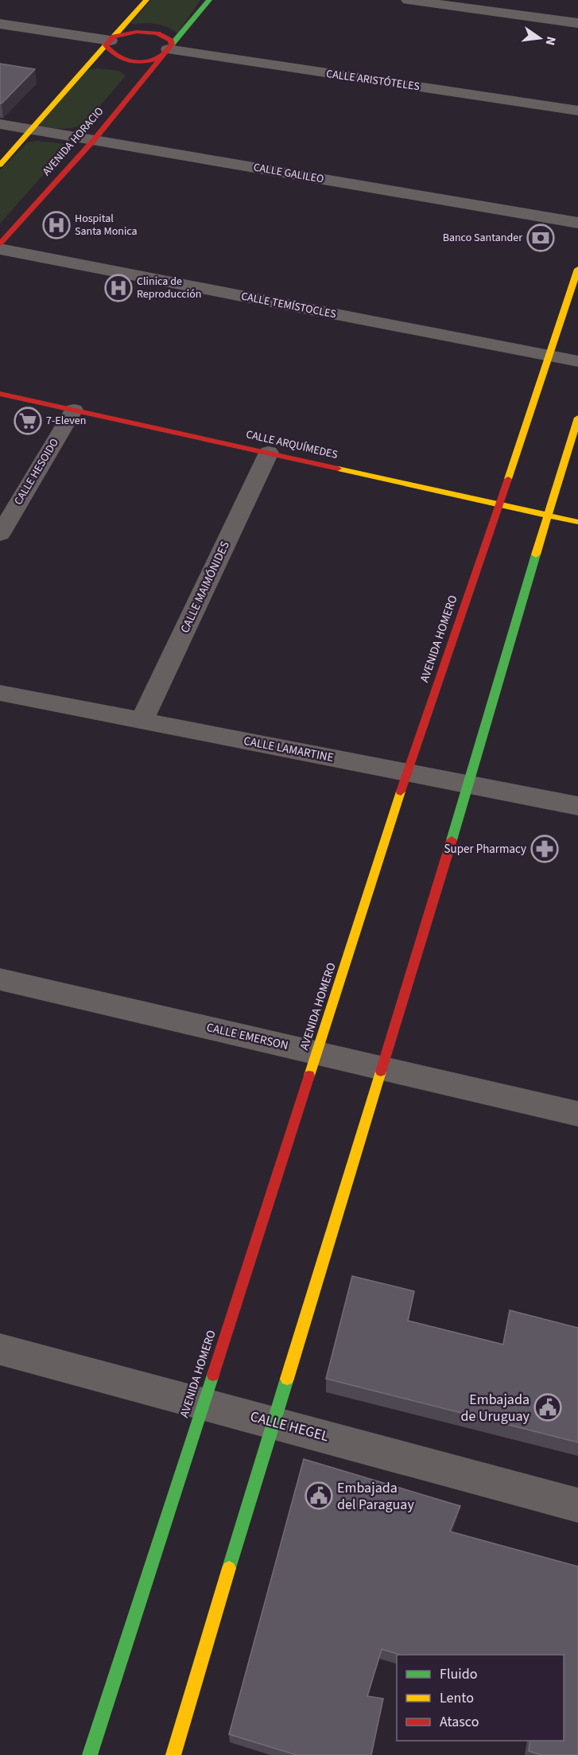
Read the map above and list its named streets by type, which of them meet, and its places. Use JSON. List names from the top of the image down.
{
  "streets": {
    "street": [
      "CALLE ARISTÓTELES",
      "AVENIDA HORACIO",
      "CALLE GALILEO",
      "CALLE TEMÍSTOCLES",
      "CALLE ARQUÍMEDES",
      "CALLE HESOIDO",
      "CALLE MAIMÓNIDES",
      "AVENIDA HOMERO",
      "CALLE LAMARTINE",
      "CALLE EMERSON",
      "CALLE HEGEL"
    ]
  },
  "crossings": [
    ["CALLE ARISTÓTELES", "AVENIDA HORACIO"],
    ["AVENIDA HORACIO", "CALLE GALILEO"],
    ["CALLE TEMÍSTOCLES", "AVENIDA HOMERO"],
    ["CALLE ARQUÍMEDES", "CALLE HESOIDO"],
    ["CALLE ARQUÍMEDES", "CALLE MAIMÓNIDES"],
    ["CALLE ARQUÍMEDES", "AVENIDA HOMERO"],
    ["CALLE MAIMÓNIDES", "CALLE LAMARTINE"],
    ["AVENIDA HOMERO", "CALLE LAMARTINE"],
    ["AVENIDA HOMERO", "CALLE EMERSON"],
    ["AVENIDA HOMERO", "CALLE HEGEL"]
  ],
  "places": {
    "hospital": ["Hospital Santa Monica", "Clinica de Reproducción"],
    "bank": ["Banco Santander"],
    "supermarket": ["7-Eleven"],
    "pharmacy": ["Super Pharmacy"],
    "public building": ["Embajada de Uruguay", "Embajada del Paraguay"]
  },
  "legend": ["Fluido", "Lento", "Atasco"],
  "north": "right"
}
